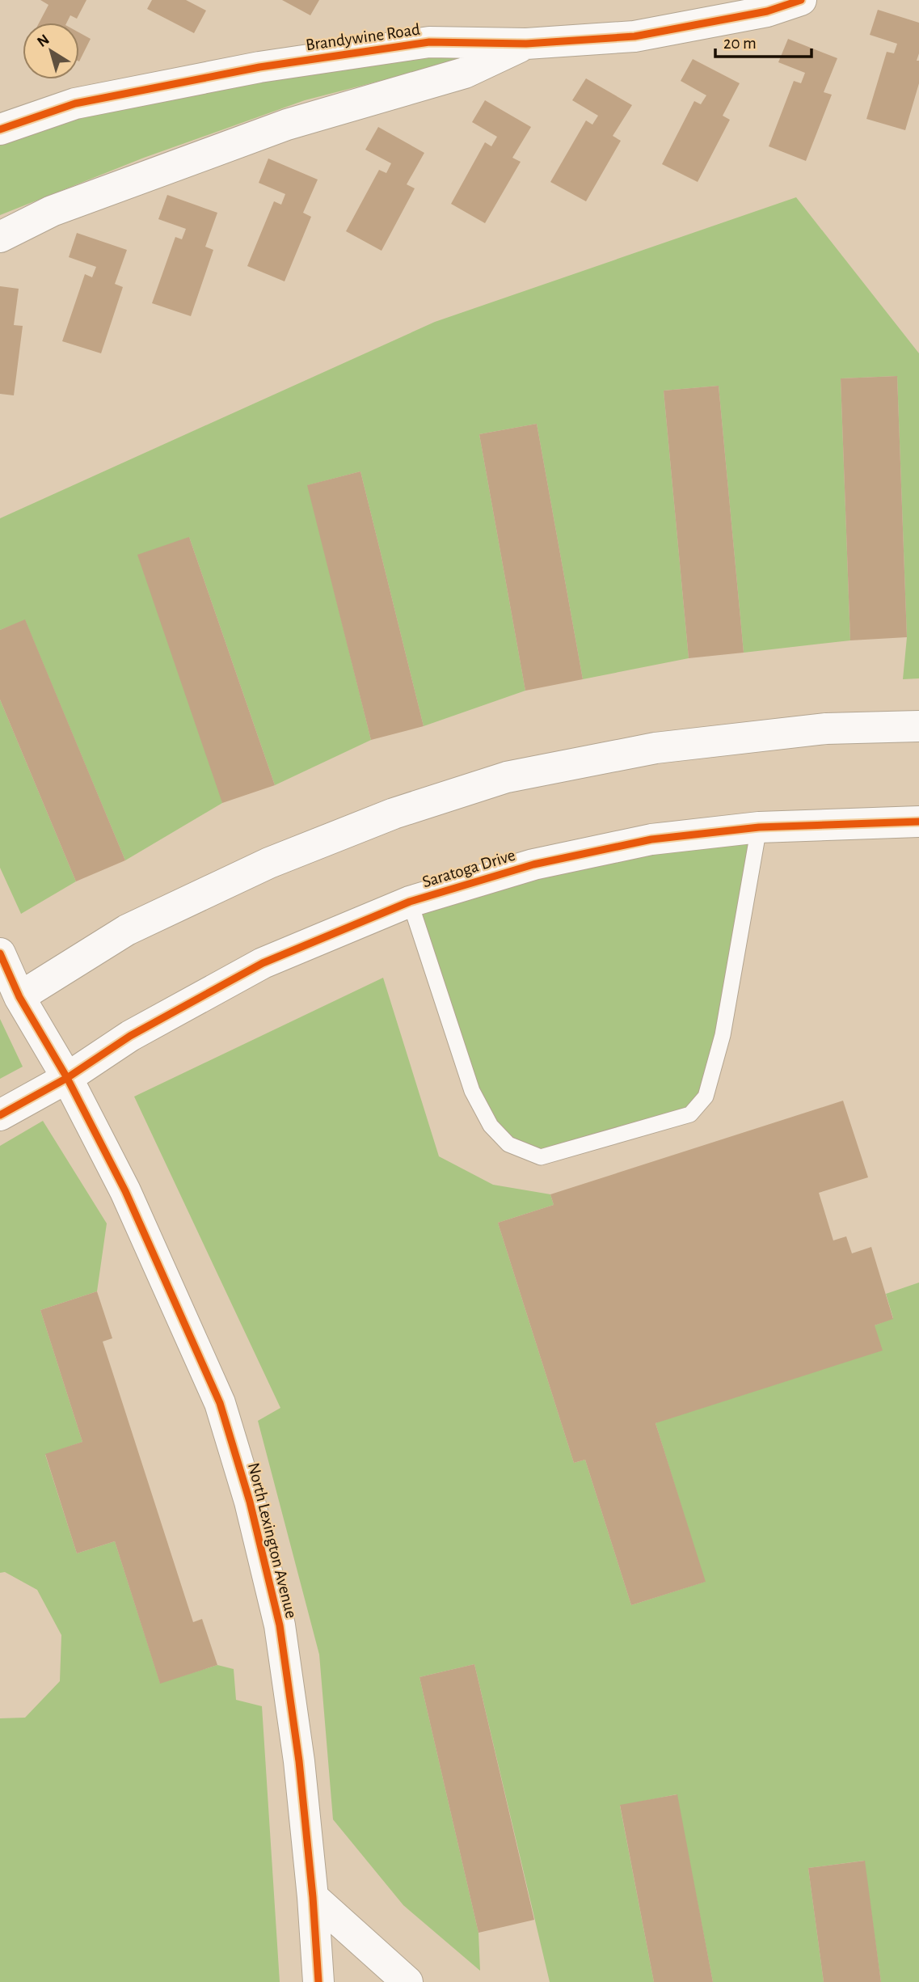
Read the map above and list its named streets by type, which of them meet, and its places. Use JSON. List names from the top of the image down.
{
  "streets": {
    "street": ["Brandywine Road", "Saratoga Drive", "North Lexington Avenue"]
  },
  "crossings": [
    ["Saratoga Drive", "North Lexington Avenue"]
  ],
  "scale_bar": "20 m",
  "north": "top left"
}
